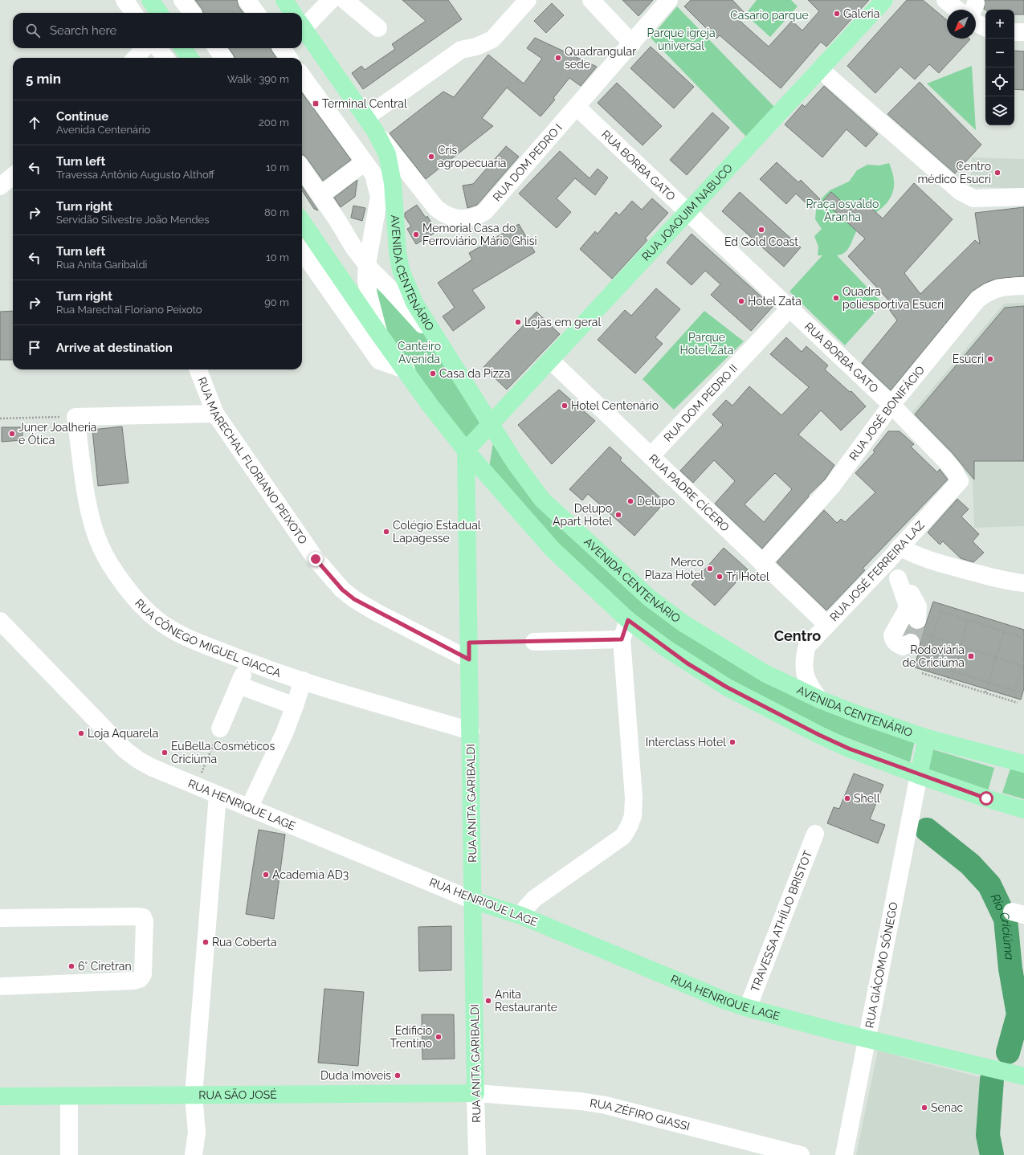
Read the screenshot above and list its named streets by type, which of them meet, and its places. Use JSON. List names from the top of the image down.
{
  "streets": {
    "main road": [
      "RUA JOAQUIM NABUCO",
      "AVENIDA CENTENÁRIO",
      "RUA ANITA GARIBALDI",
      "RUA HENRIQUE LAGE",
      "RUA SÃO JOSÉ"
    ],
    "street": [
      "RUA DOM PEDRO I",
      "RUA BORBA GATO",
      "RUA DOM PEDRO II",
      "RUA JOSÉ BONIFÁCIO",
      "RUA MARECHAL FLORIANO PEIXOTO",
      "RUA PADRE CÍCERO",
      "RUA JOSÉ FERREIRA LAZ",
      "RUA CÔNEGO MIGUEL GIACCA",
      "TRAVESSA ATHÍLIO BRISTOT",
      "RUA GIÁCOMO SÔNEGO",
      "RUA ZÉFIRO GIASSI"
    ]
  },
  "crossings": [
    ["RUA DOM PEDRO I", "RUA BORBA GATO"],
    ["RUA DOM PEDRO I", "AVENIDA CENTENÁRIO"],
    ["RUA BORBA GATO", "RUA JOAQUIM NABUCO"],
    ["RUA BORBA GATO", "RUA DOM PEDRO II"],
    ["RUA BORBA GATO", "RUA JOSÉ BONIFÁCIO"],
    ["RUA BORBA GATO", "RUA JOSÉ FERREIRA LAZ"],
    ["RUA JOAQUIM NABUCO", "AVENIDA CENTENÁRIO"],
    ["RUA JOAQUIM NABUCO", "RUA PADRE CÍCERO"],
    ["RUA JOAQUIM NABUCO", "RUA ANITA GARIBALDI"],
    ["AVENIDA CENTENÁRIO", "RUA JOSÉ FERREIRA LAZ"],
    ["RUA DOM PEDRO II", "RUA PADRE CÍCERO"],
    ["RUA JOSÉ BONIFÁCIO", "RUA PADRE CÍCERO"],
    ["RUA MARECHAL FLORIANO PEIXOTO", "RUA ANITA GARIBALDI"],
    ["RUA PADRE CÍCERO", "RUA JOSÉ FERREIRA LAZ"],
    ["RUA CÔNEGO MIGUEL GIACCA", "RUA ANITA GARIBALDI"],
    ["RUA ANITA GARIBALDI", "RUA HENRIQUE LAGE"],
    ["RUA ANITA GARIBALDI", "RUA SÃO JOSÉ"],
    ["RUA ANITA GARIBALDI", "RUA ZÉFIRO GIASSI"],
    ["RUA HENRIQUE LAGE", "TRAVESSA ATHÍLIO BRISTOT"],
    ["RUA HENRIQUE LAGE", "RUA GIÁCOMO SÔNEGO"],
    ["RUA SÃO JOSÉ", "RUA ZÉFIRO GIASSI"]
  ],
  "districts": ["Centro"],
  "water": ["Rio Criciúma"],
  "parks": [
    "Casario parque",
    "Parque igreja universal",
    "Praça osvaldo Aranha",
    "Parque Hotel Zata",
    "Canteiro Avenida"
  ],
  "places": {
    "other": [
      "Galeria",
      "Quadrangular sede",
      "Cris agropecuaria",
      "Centro médico Esucri",
      "Ed Gold Coast",
      "Memorial Casa do Ferroviário Mário Ghisi",
      "Quadra poliesportiva Esucri",
      "Hotel Zata",
      "Lojas em geral",
      "Esucri",
      "Casa da Pizza",
      "Hotel Centenário",
      "Juner Joalheria e Ótica",
      "Delupo",
      "Delupo Apart Hotel",
      "Colégio Estadual Lapagesse",
      "Merco Plaza Hotel",
      "Tri Hotel",
      "Loja Aquarela",
      "Interclass Hotel",
      "EuBella Cosméticos Criciúma",
      "Shell",
      "Academia AD3",
      "Rua Coberta",
      "6° Ciretran",
      "Anita Restaurante",
      "Edificio Trentino",
      "Duda Imóveis",
      "Senac"
    ],
    "transit": ["Terminal Central", "Rodoviária de Criciúma"]
  },
  "north": "bottom left",
  "page": {
    "map_buttons": ["+", "−"],
    "search": "Search here",
    "heading": ["5 min", "Walk · 390 m"],
    "list": [
      ["Continue", "Avenida Centenário", "200 m"],
      ["Turn left", "Travessa Antônio Augusto Althoff", "10 m"],
      ["Turn right", "Servidão Silvestre João Mendes", "80 m"],
      ["Turn left", "Rua Anita Garibaldi", "10 m"],
      ["Turn right", "Rua Marechal Floriano Peixoto", "90 m"],
      "Arrive at destination"
    ]
  }
}
